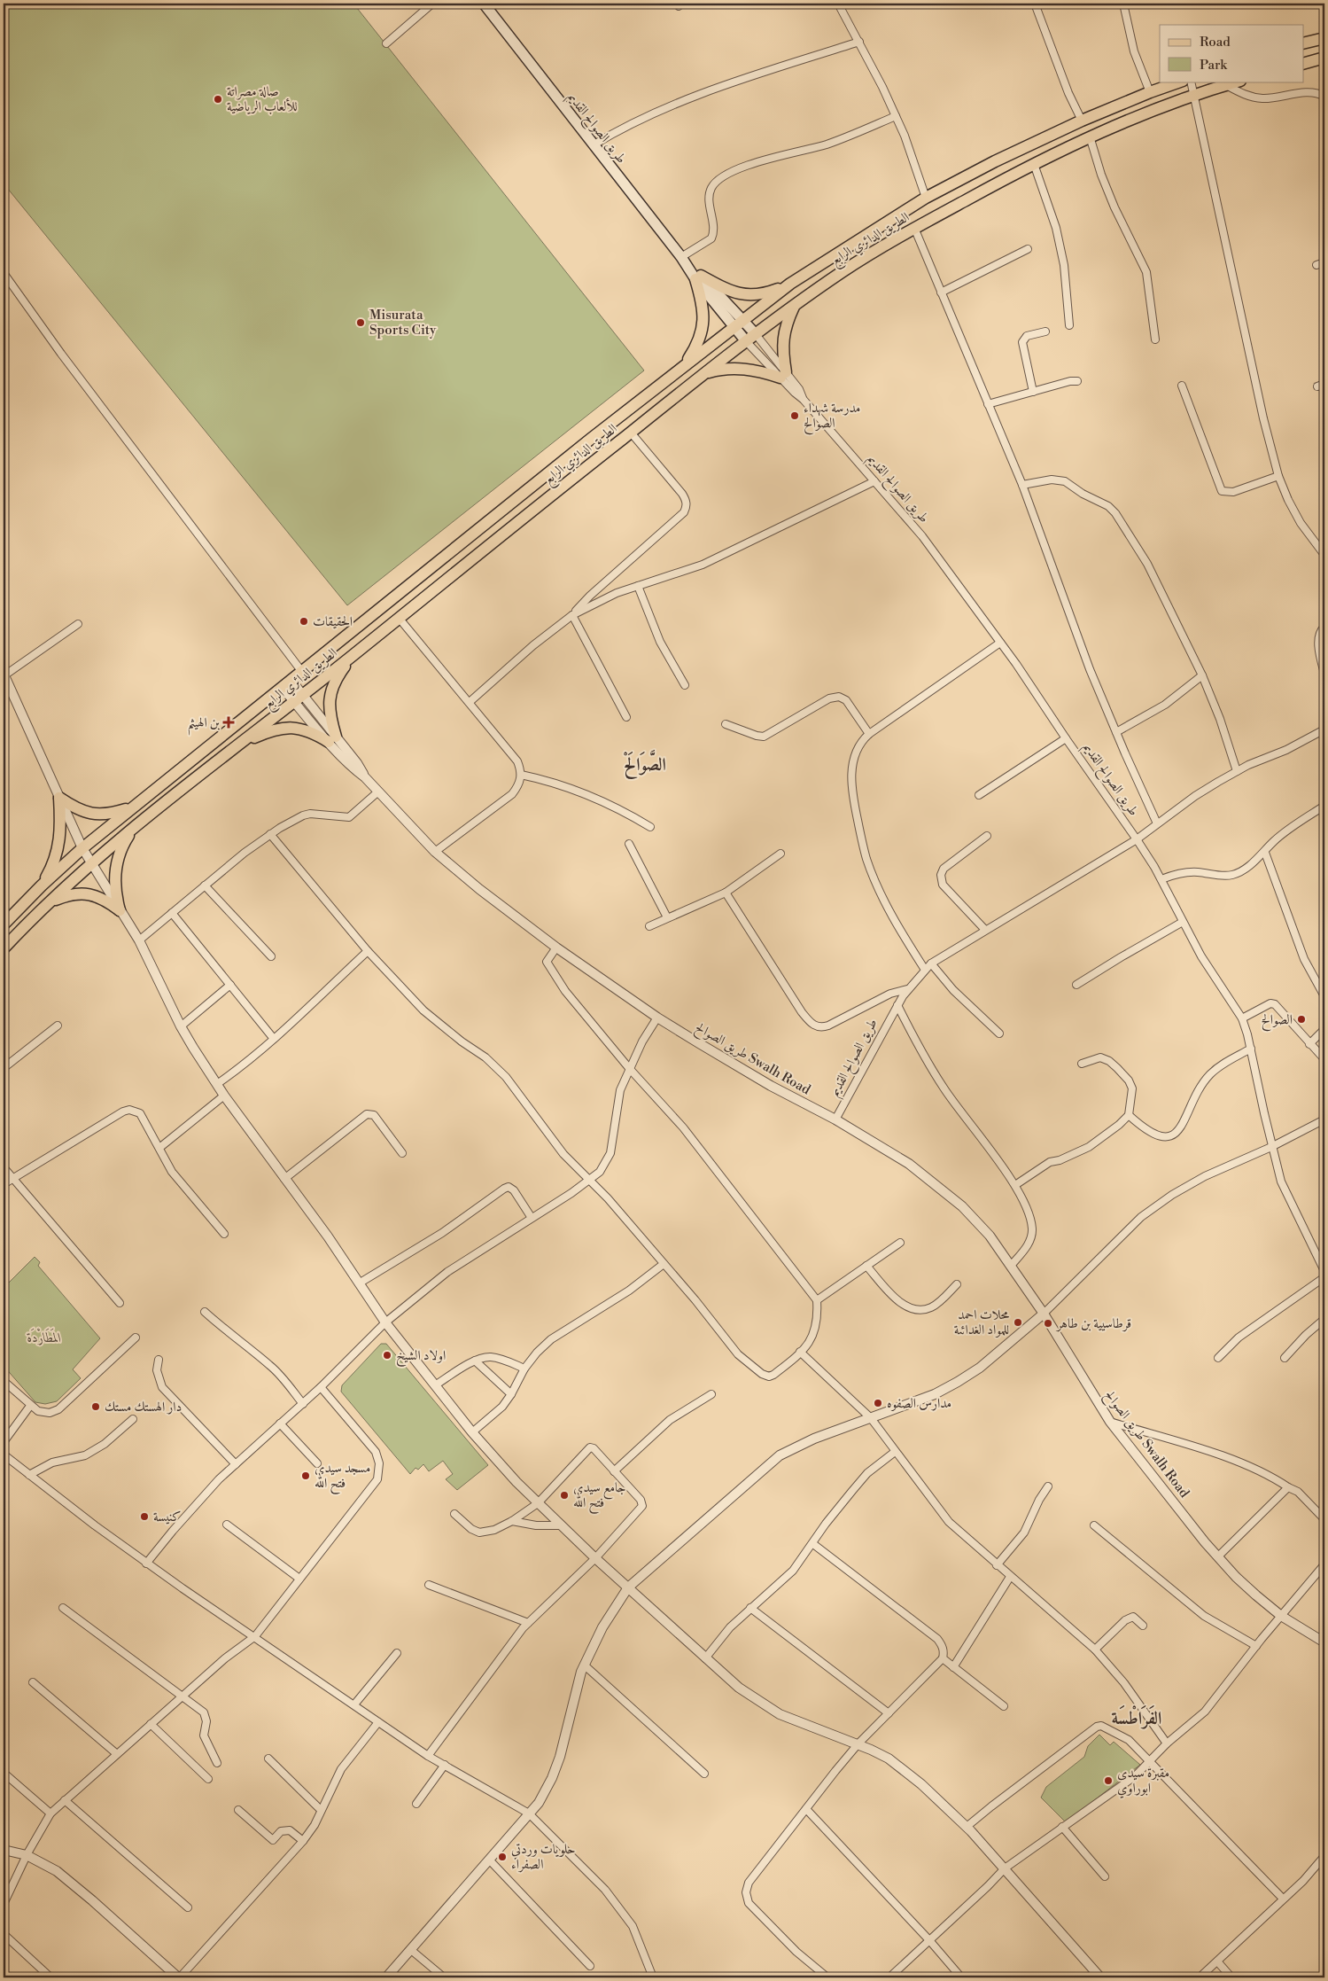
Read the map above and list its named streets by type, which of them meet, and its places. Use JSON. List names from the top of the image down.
{
  "streets": {
    "main road": ["طريق الصوالح القديم", "الطريق الدائري الرابع"],
    "street": ["طريق الصوالح Swalh Road"]
  },
  "crossings": [
    ["طريق الصوالح القديم", "الطريق الدائري الرابع"],
    ["طريق الصوالح القديم", "طريق الصوالح Swalh Road"],
    ["الطريق الدائري الرابع", "طريق الصوالح Swalh Road"]
  ],
  "districts": ["الصَّوَالَحْ", "الفَرَاطْسَة"],
  "parks": ["المَطَارْدَة"],
  "places": {
    "other": [
      "صالة مصراتة للألعاب الرياضية",
      "Misurata Sports City",
      "مدرسة شهداء الصوالح",
      "الحقيقات",
      "الصوالح",
      "محلات احمد للمواد الغدائىة",
      "قرطاسيية بن طاهر",
      "اولاد الشيخ",
      "مدارس الصفوه",
      "دار الهستك مستك",
      "مسجد سيدي فتح الله",
      "جامع سيدي فتح الله",
      "كنيسة",
      "مقبرة سيدى ابوراوي",
      "حلويات وردتي الصفراء"
    ],
    "health": ["بن الهيثم"]
  },
  "legend": ["Road", "Park"]
}
